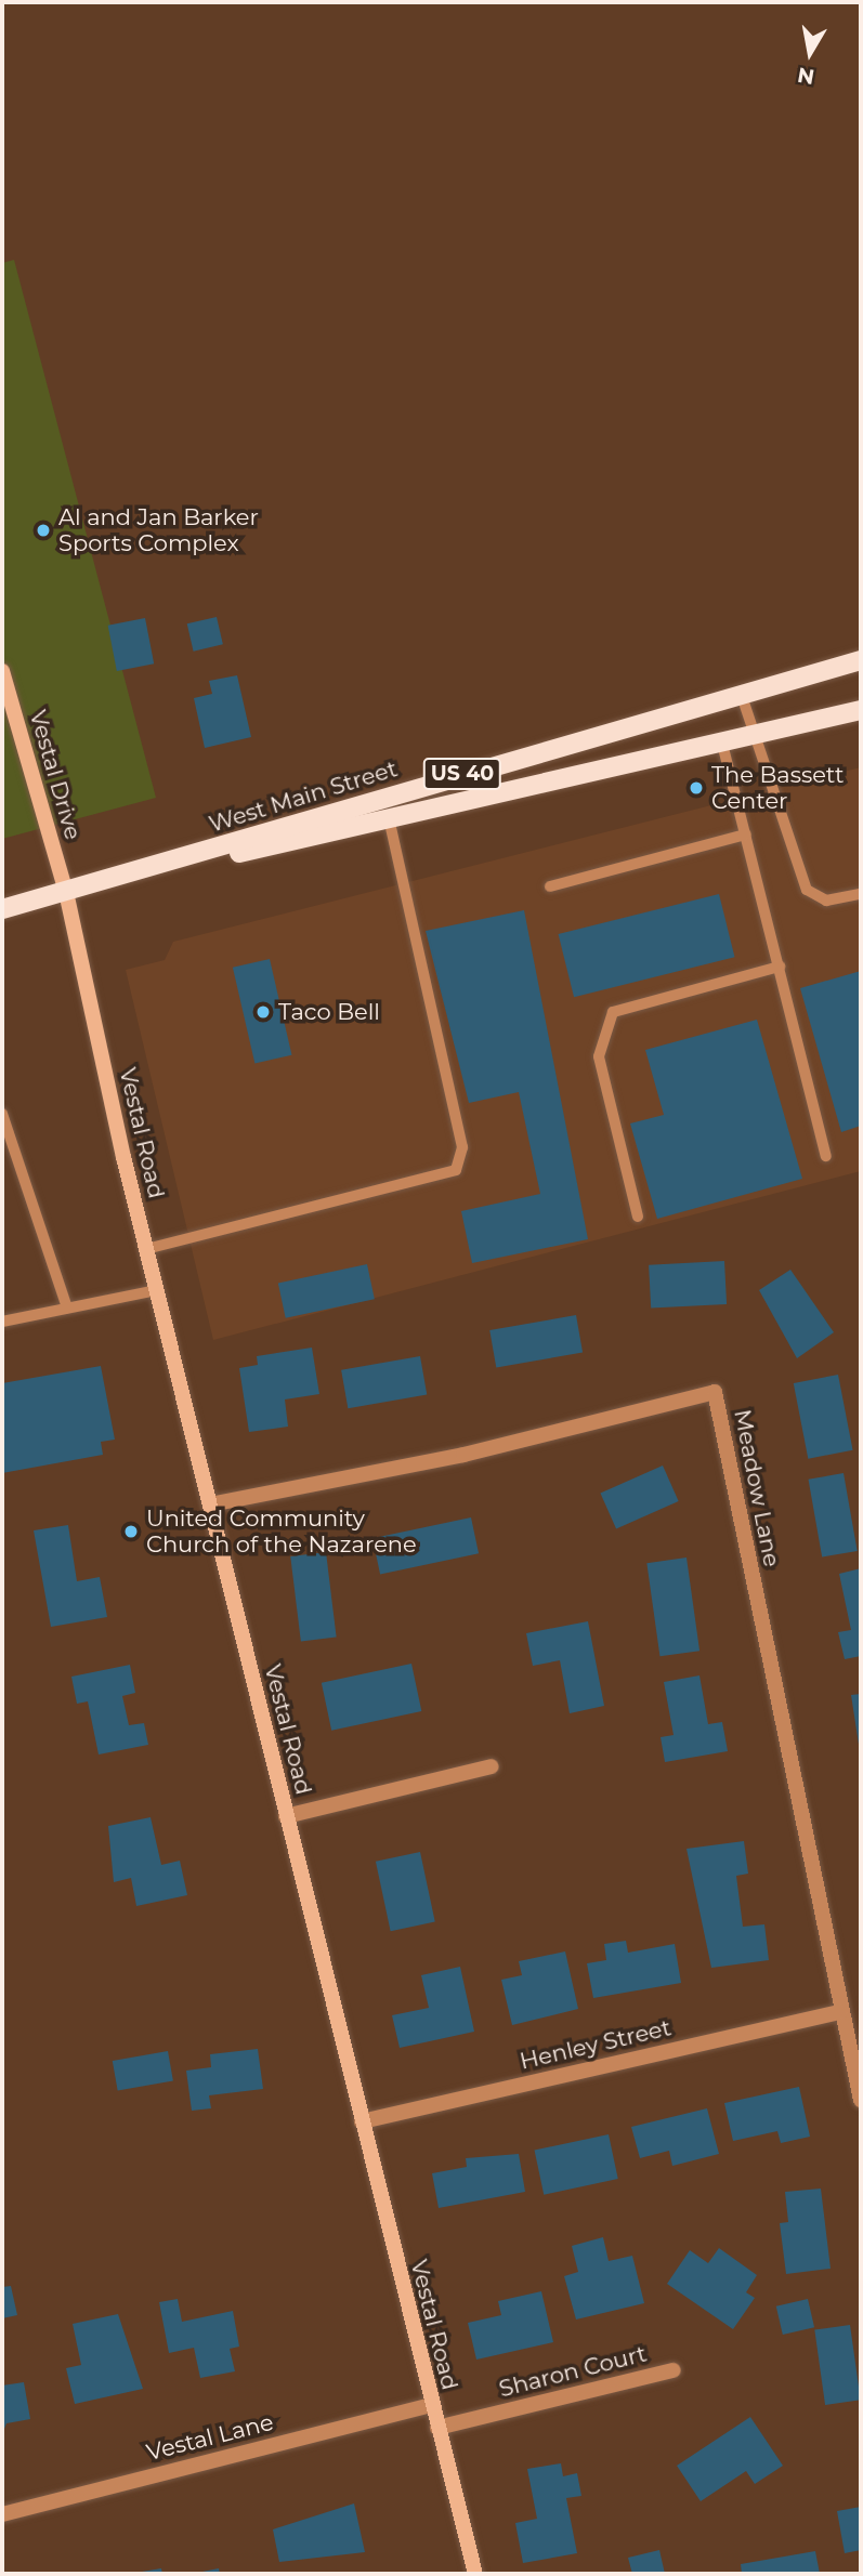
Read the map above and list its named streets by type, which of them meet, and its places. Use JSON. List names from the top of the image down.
{
  "streets": {
    "main road": ["US 40", "West Main Street"],
    "street": [
      "Vestal Drive",
      "Vestal Road",
      "Meadow Lane",
      "Henley Street",
      "Sharon Court",
      "Vestal Lane"
    ]
  },
  "crossings": [
    ["Vestal Drive", "West Main Street"],
    ["Vestal Drive", "Vestal Road"],
    ["West Main Street", "Vestal Road"],
    ["Vestal Road", "Meadow Lane"],
    ["Vestal Road", "Henley Street"],
    ["Vestal Road", "Sharon Court"],
    ["Vestal Road", "Vestal Lane"],
    ["Meadow Lane", "Henley Street"]
  ],
  "places": [
    "Al and Jan Barker Sports Complex",
    "The Bassett Center",
    "Taco Bell",
    "United Community Church of the Nazarene"
  ],
  "north": "bottom"
}
